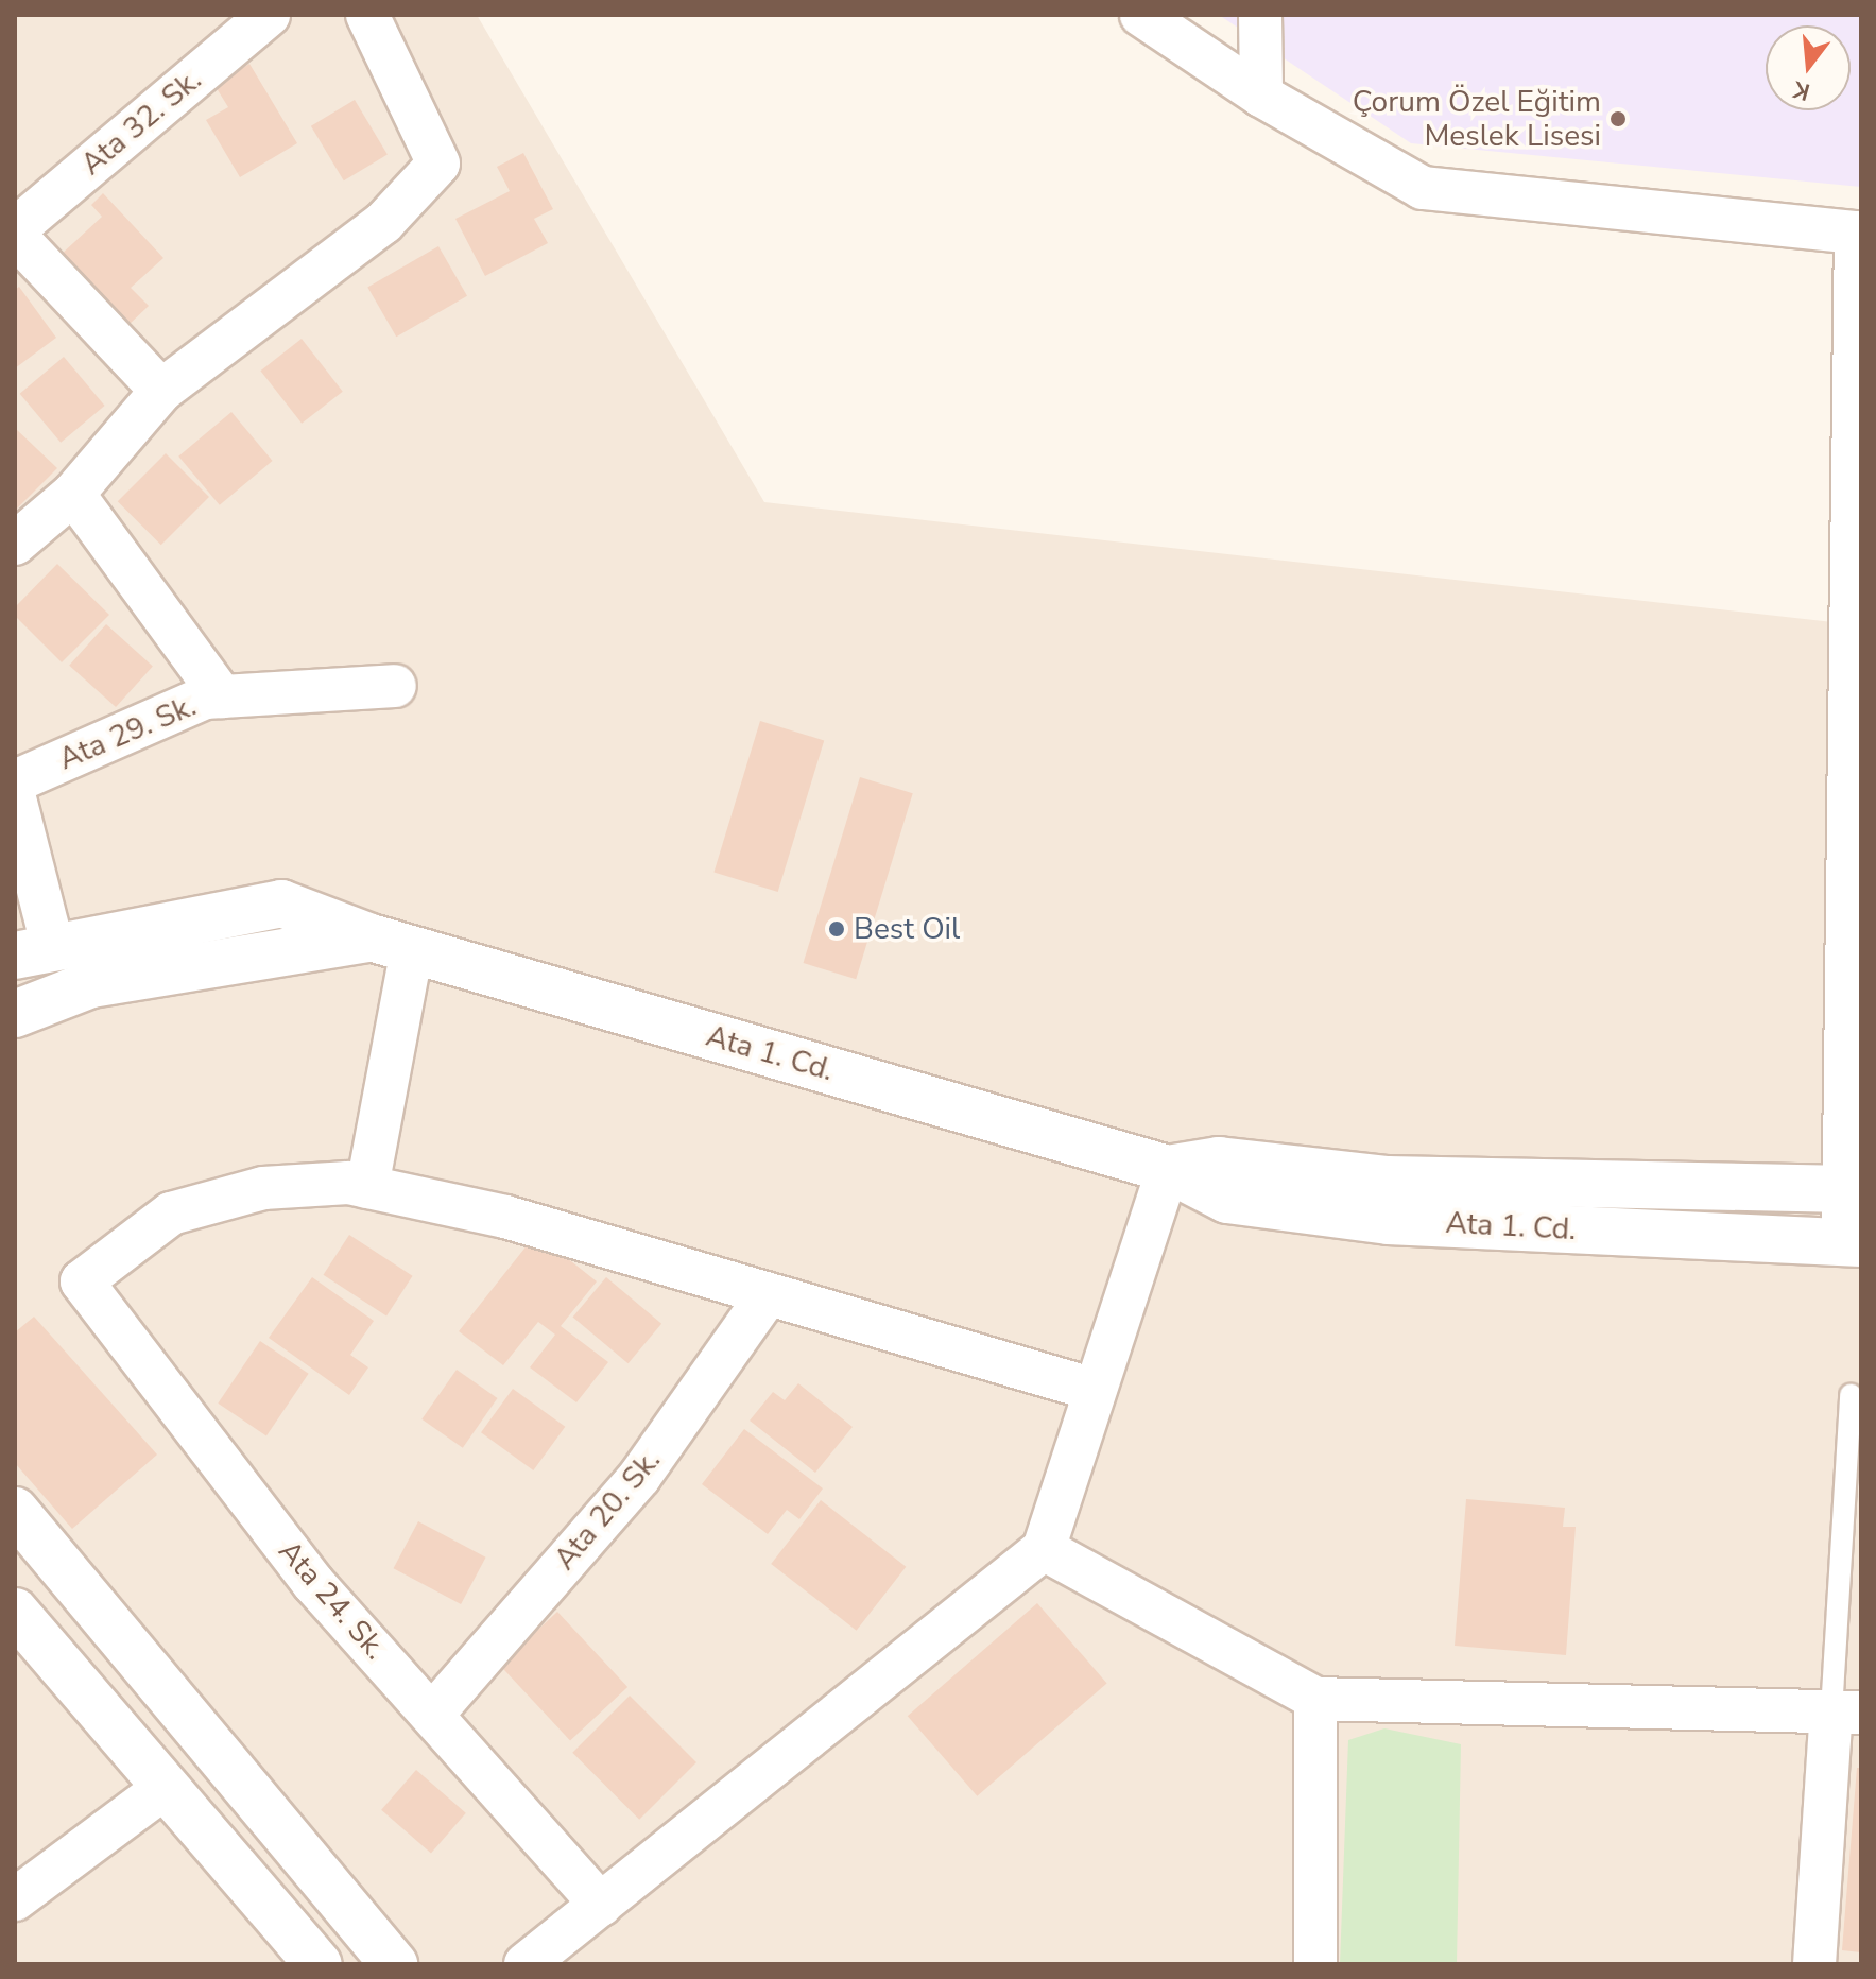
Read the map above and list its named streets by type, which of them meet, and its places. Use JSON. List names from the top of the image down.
{
  "streets": {
    "street": [
      "Ata 32. Sk.",
      "Ata 29. Sk.",
      "Ata 1. Cd.",
      "Ata 20. Sk.",
      "Ata 24. Sk."
    ]
  },
  "crossings": [
    ["Ata 20. Sk.", "Ata 24. Sk."]
  ],
  "places": ["Çorum Özel Eğitim Meslek Lisesi", "Best Oil"],
  "north": "bottom"
}
